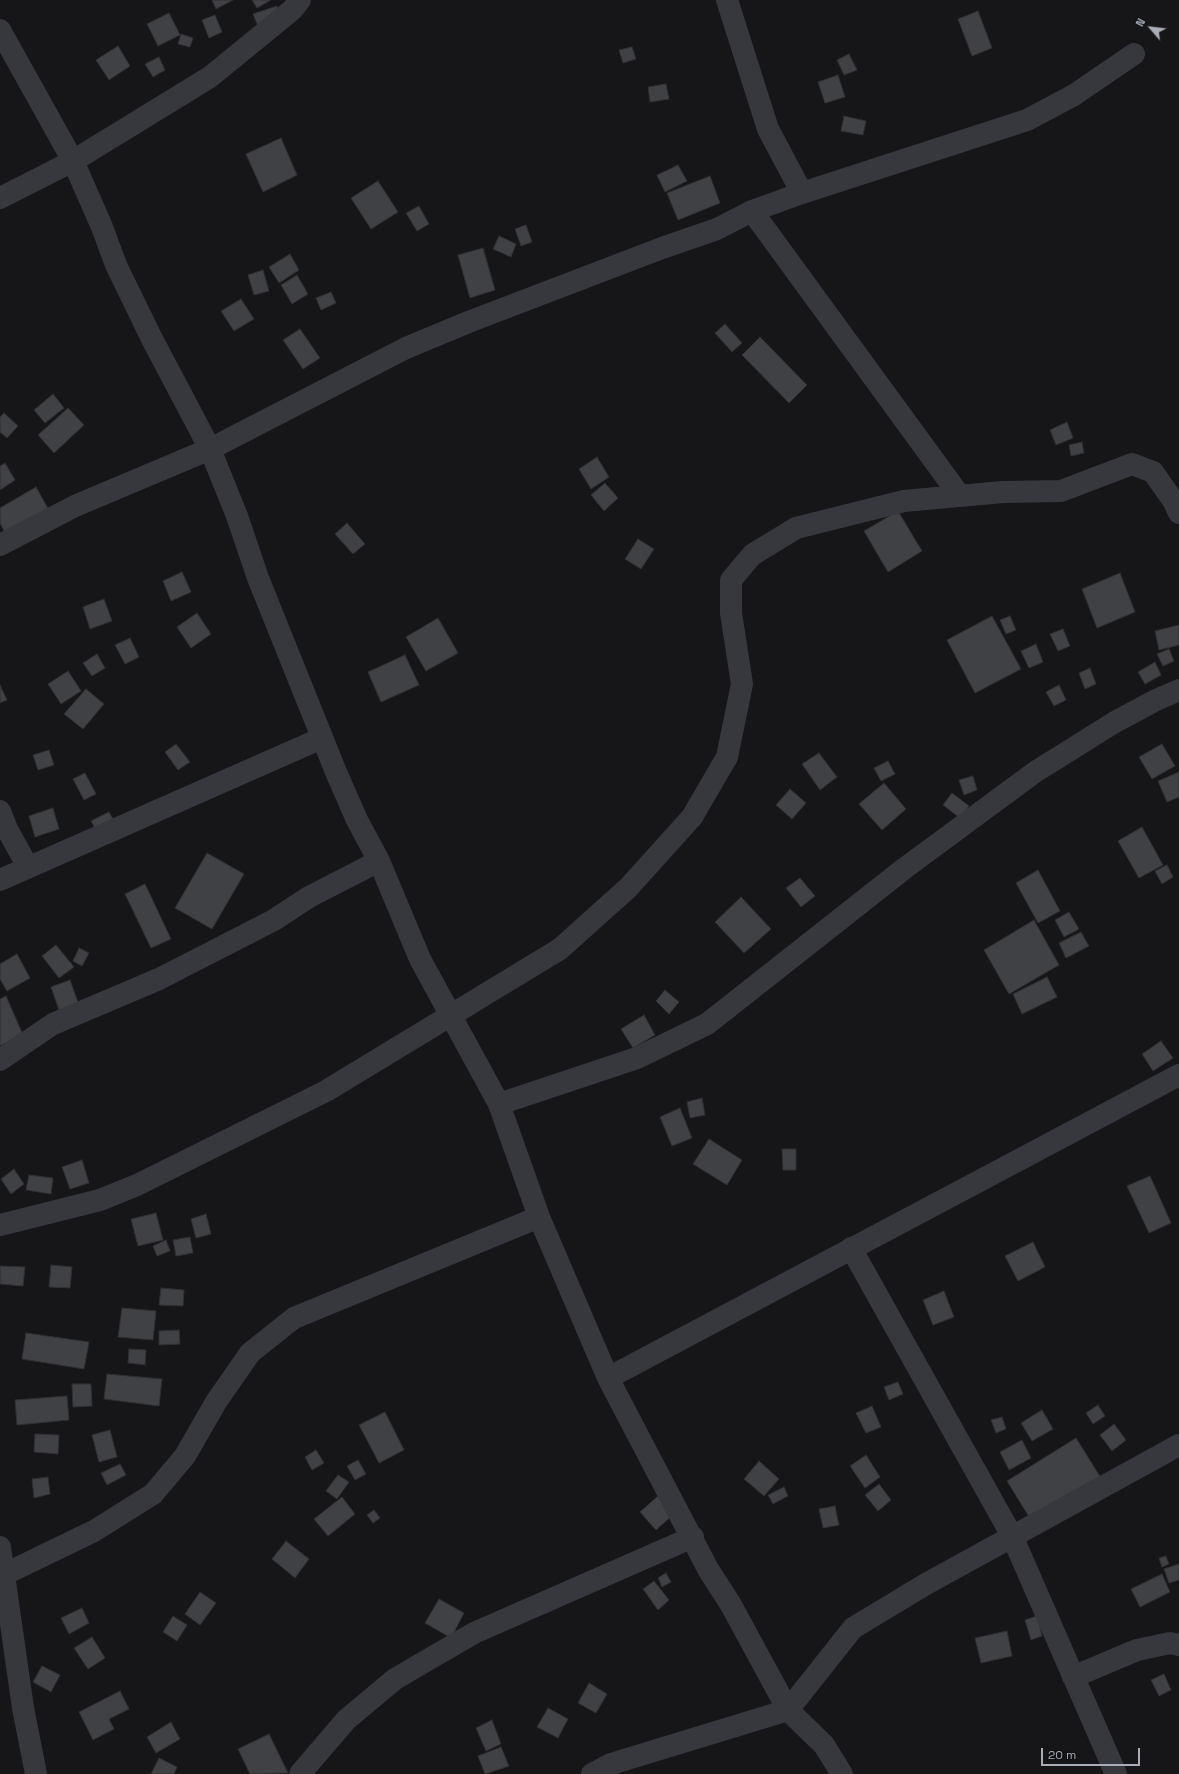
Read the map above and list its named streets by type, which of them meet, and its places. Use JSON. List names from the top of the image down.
{
  "scale_bar": "20 m",
  "north": "top left"
}
